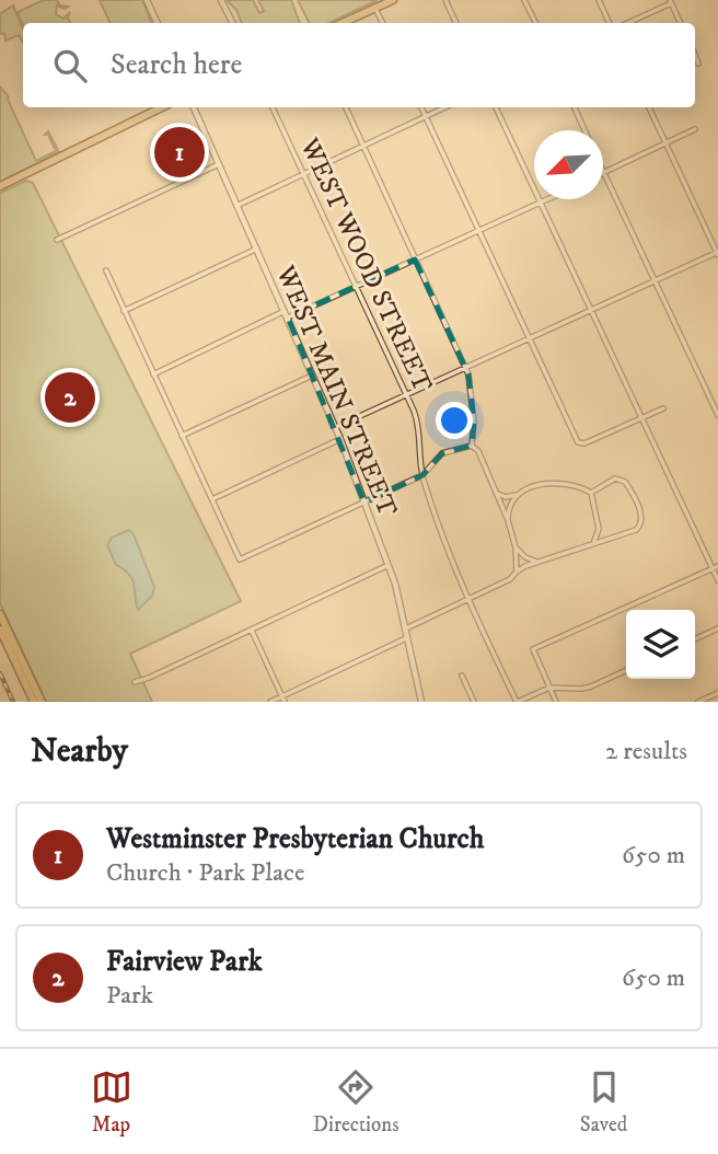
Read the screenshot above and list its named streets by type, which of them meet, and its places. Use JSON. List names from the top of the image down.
{
  "streets": {
    "street": ["WEST WOOD STREET", "WEST MAIN STREET"]
  },
  "north": "bottom left",
  "page": {
    "search": "Search here",
    "pins": ["1", "2"],
    "heading": ["Nearby", "2 results"],
    "list": [
      {
        "mark": "1",
        "name": "Westminster Presbyterian Church",
        "note": "Church · Park Place",
        "value": "650 m"
      },
      {
        "mark": "2",
        "name": "Fairview Park",
        "note": "Park",
        "value": "650 m"
      }
    ],
    "nav": ["Map", "Directions", "Saved"]
  }
}
